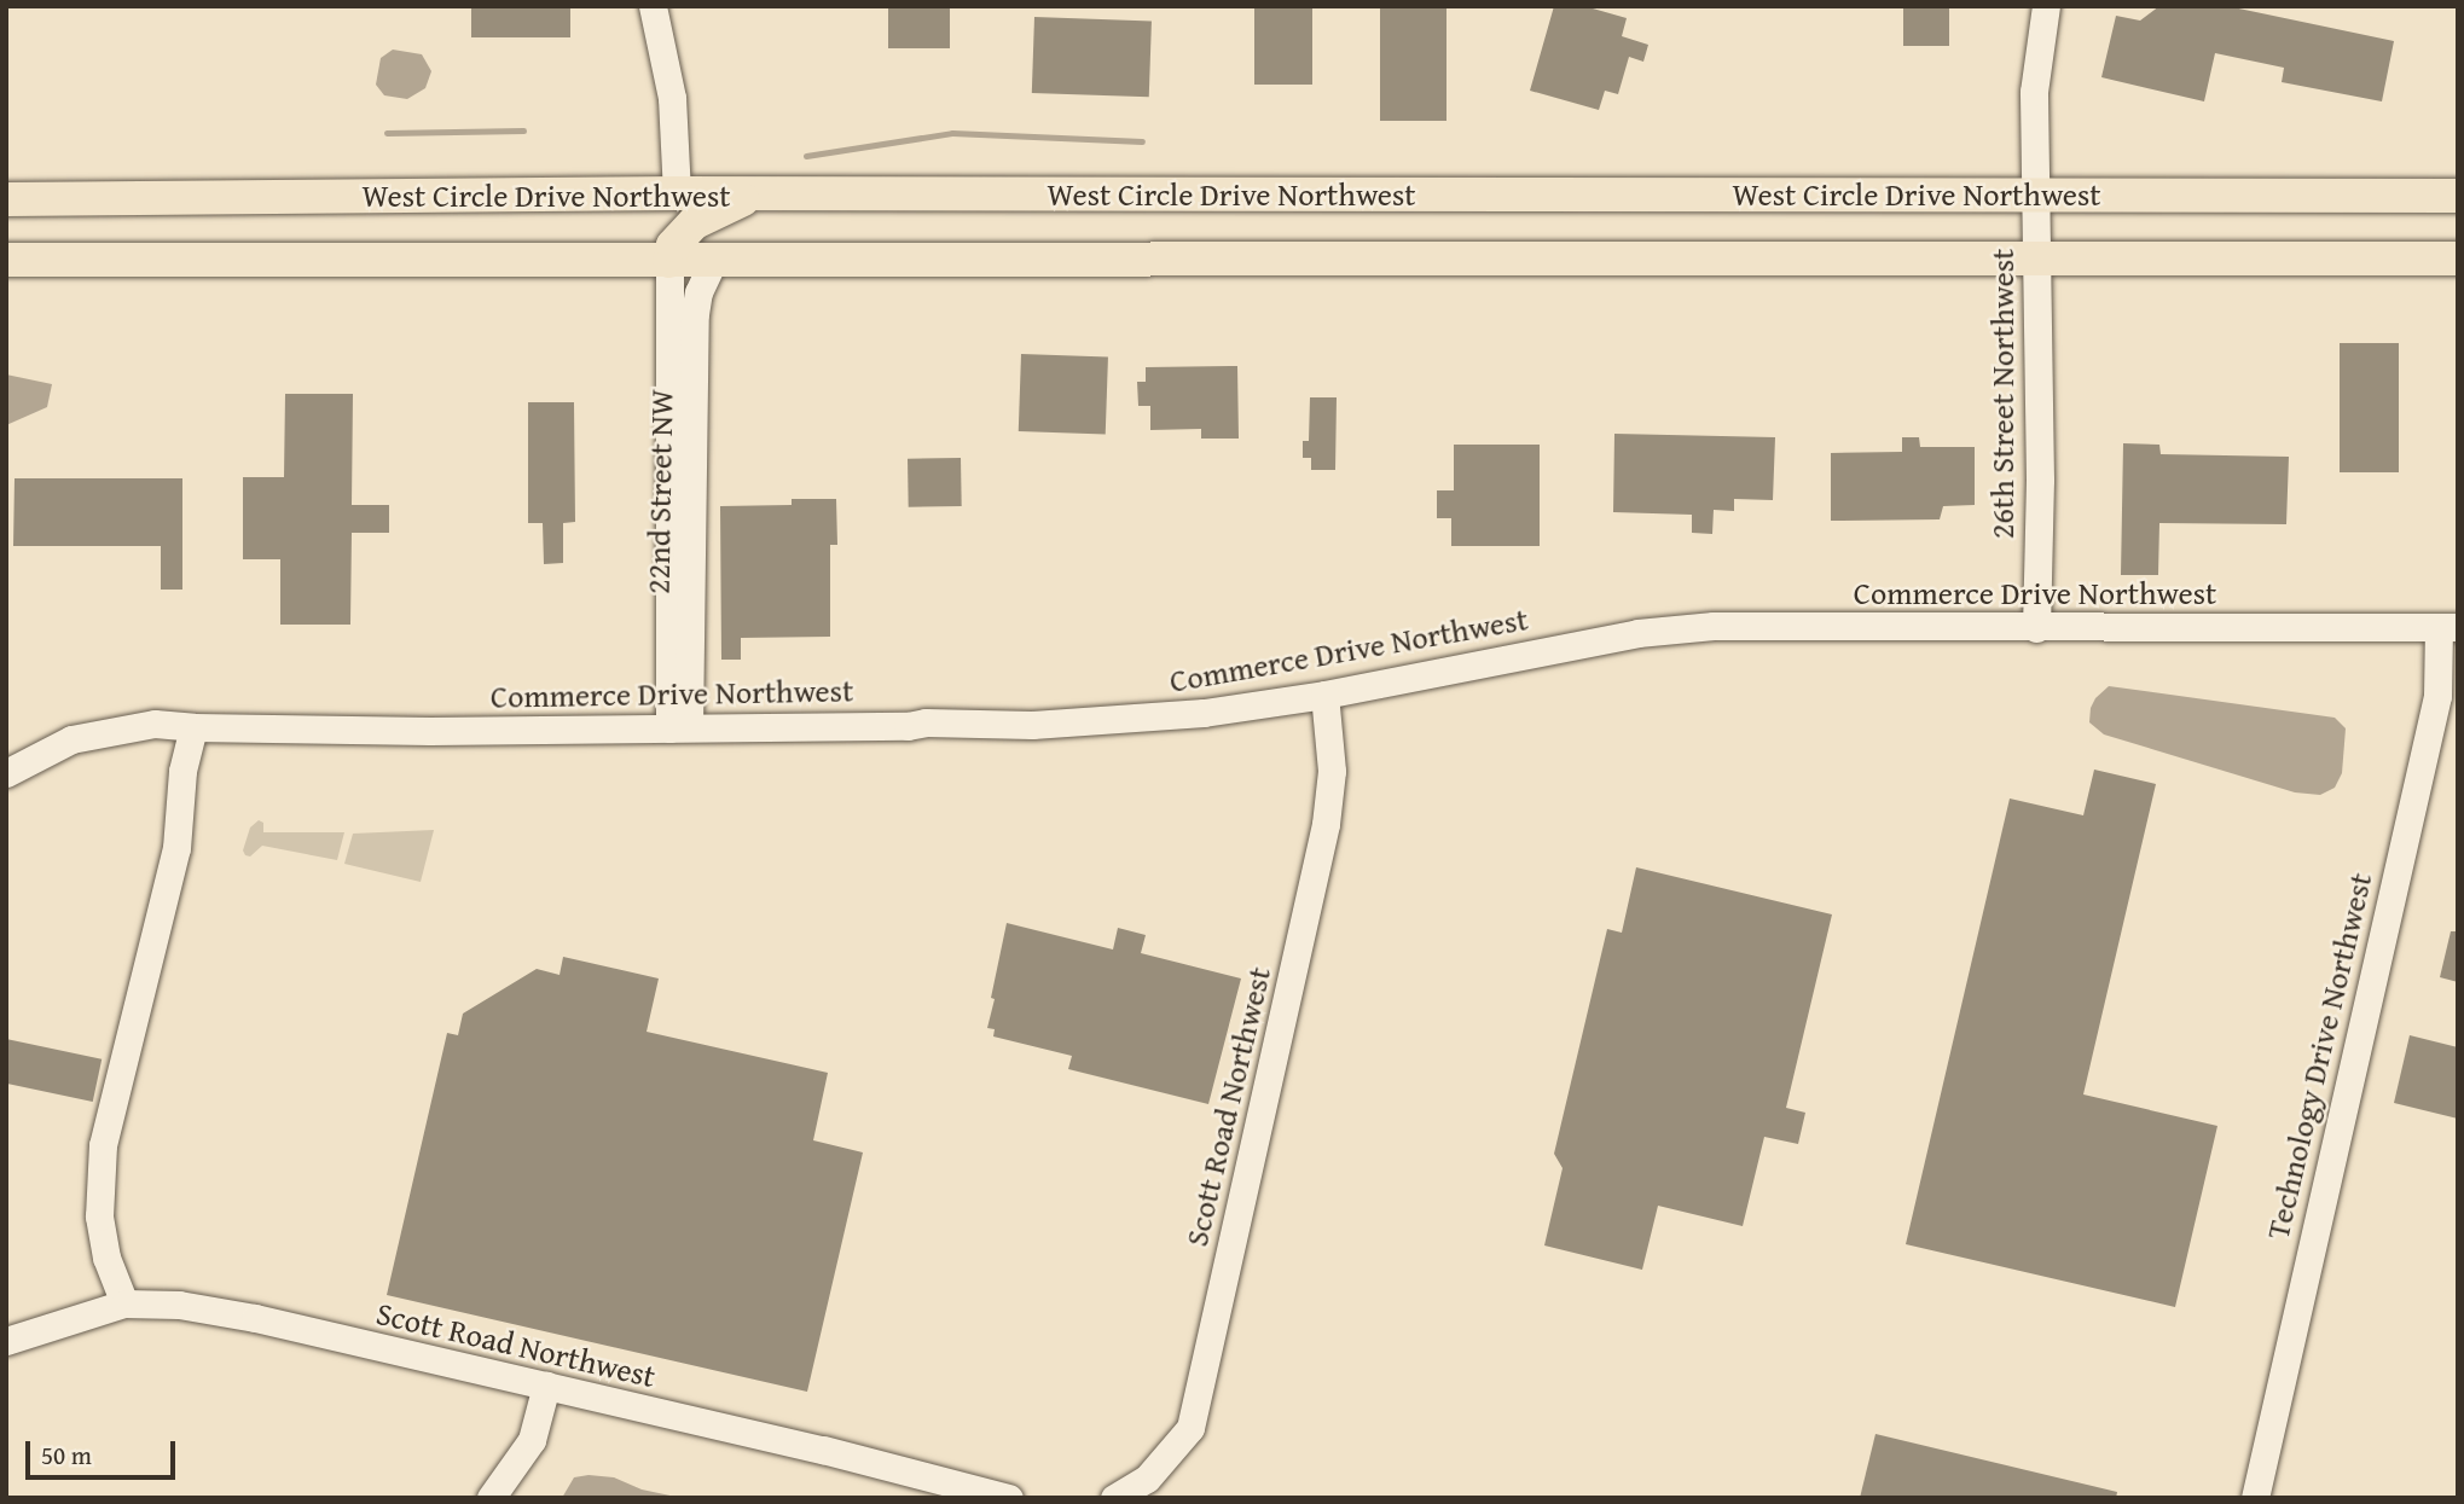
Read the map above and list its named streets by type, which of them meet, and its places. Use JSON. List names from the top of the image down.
{
  "streets": {
    "main road": ["West Circle Drive Northwest"],
    "street": [
      "26th Street Northwest",
      "22nd Street NW",
      "Commerce Drive Northwest",
      "Technology Drive Northwest",
      "Scott Road Northwest"
    ]
  },
  "crossings": [
    ["West Circle Drive Northwest", "26th Street Northwest"],
    ["West Circle Drive Northwest", "22nd Street NW"],
    ["26th Street Northwest", "Commerce Drive Northwest"],
    ["22nd Street NW", "Commerce Drive Northwest"],
    ["Commerce Drive Northwest", "Technology Drive Northwest"],
    ["Commerce Drive Northwest", "Scott Road Northwest"]
  ],
  "scale_bar": "50 m"
}
